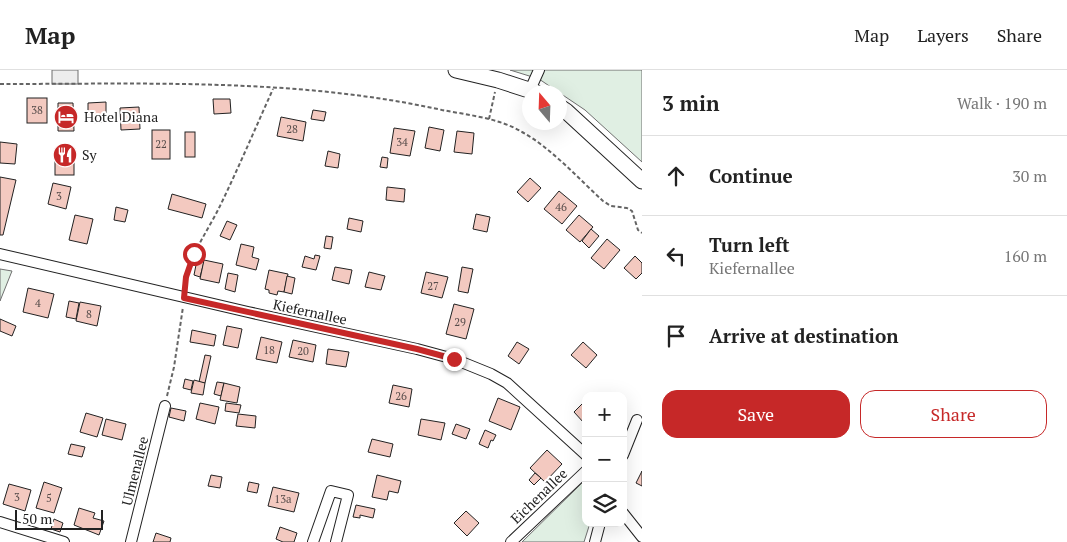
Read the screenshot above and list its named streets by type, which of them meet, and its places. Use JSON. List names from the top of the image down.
{
  "streets": {
    "street": ["Kiefernallee", "Ulmenallee", "Eichenallee"]
  },
  "places": {
    "hotel": ["Hotel Diana"],
    "restaurant": ["Sy"]
  },
  "house_numbers": [
    "38",
    "28",
    "34",
    "22",
    "3",
    "46",
    "27",
    "4",
    "8",
    "29",
    "18",
    "20",
    "26",
    "3",
    "5",
    "13a"
  ],
  "scale_bar": "50 m",
  "north": "top",
  "page": {
    "header": "Map",
    "nav": ["Map", "Layers", "Share"],
    "heading": ["3 min", "Walk · 190 m"],
    "list": [
      ["Continue", "30 m"],
      ["Turn left", "Kiefernallee", "160 m"],
      "Arrive at destination"
    ],
    "buttons": ["Save", "Share"],
    "map_buttons": ["+", "−"],
    "scale": "50 m"
  }
}
